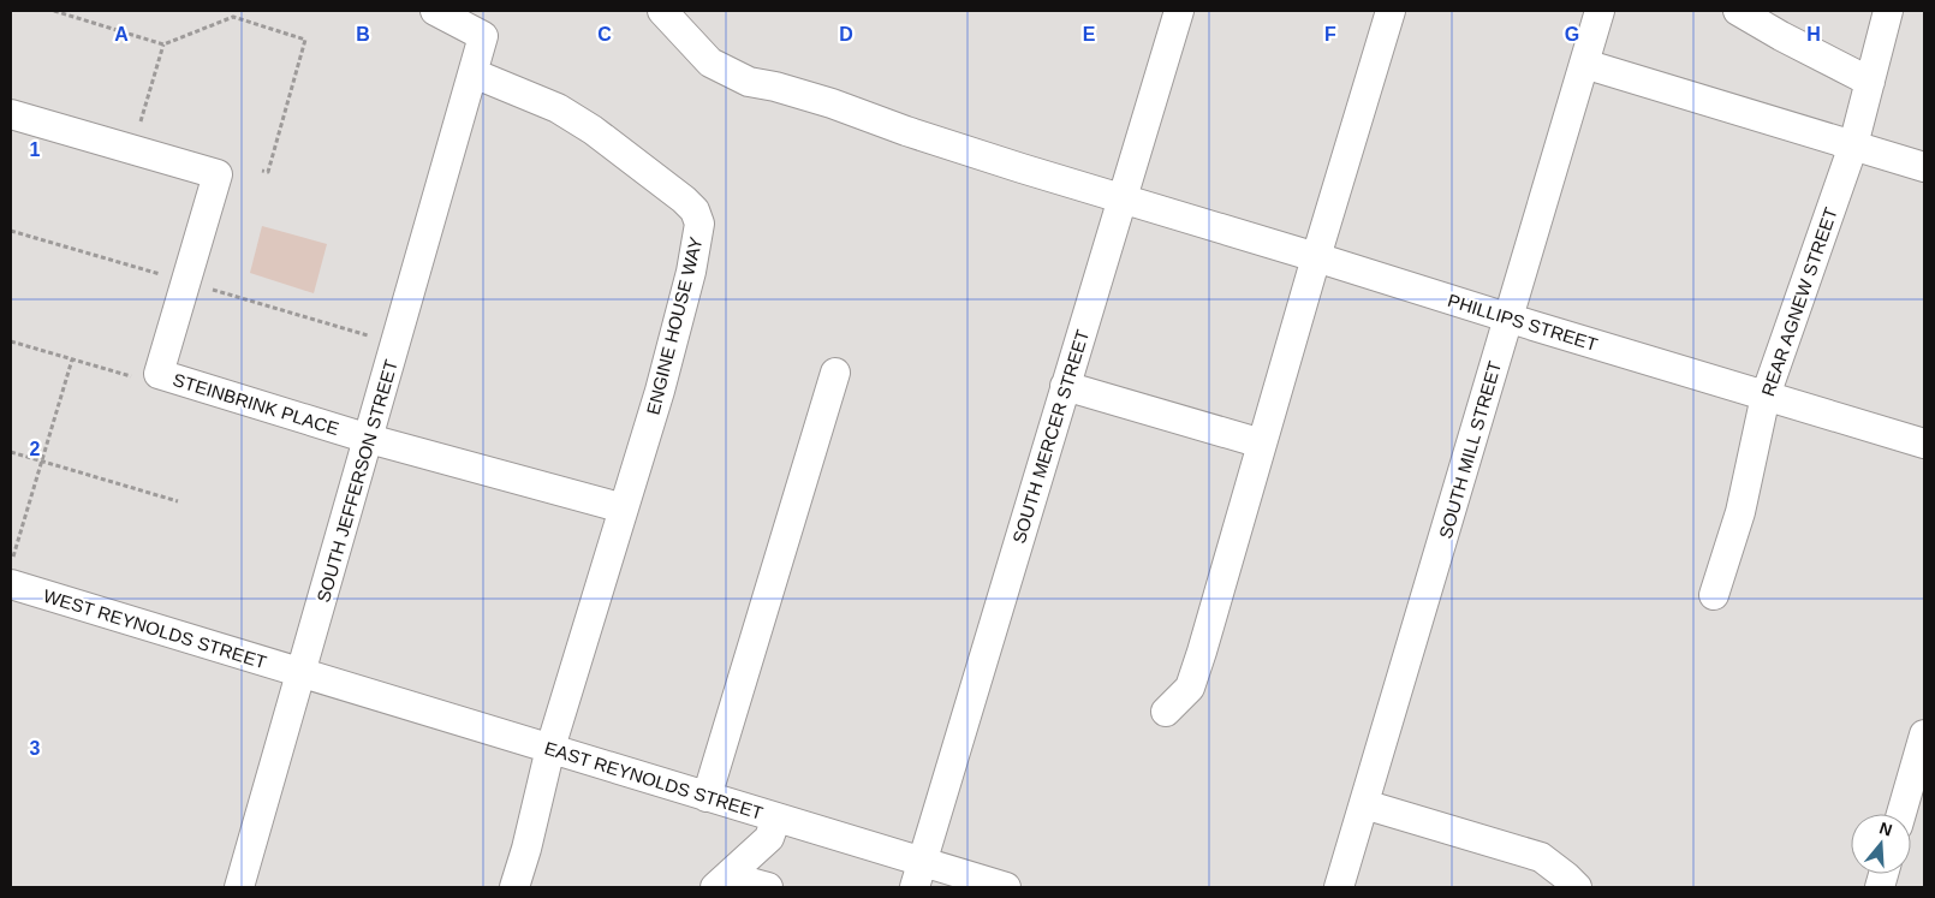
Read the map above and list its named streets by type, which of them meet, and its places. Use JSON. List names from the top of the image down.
{
  "streets": {
    "street": [
      "REAR AGNEW STREET",
      "PHILLIPS STREET",
      "ENGINE HOUSE WAY",
      "STEINBRINK PLACE",
      "SOUTH MERCER STREET",
      "SOUTH MILL STREET",
      "SOUTH JEFFERSON STREET",
      "WEST REYNOLDS STREET",
      "EAST REYNOLDS STREET"
    ]
  },
  "crossings": [
    ["REAR AGNEW STREET", "PHILLIPS STREET"],
    ["PHILLIPS STREET", "SOUTH MERCER STREET"],
    ["PHILLIPS STREET", "SOUTH MILL STREET"],
    ["ENGINE HOUSE WAY", "STEINBRINK PLACE"],
    ["ENGINE HOUSE WAY", "SOUTH JEFFERSON STREET"],
    ["ENGINE HOUSE WAY", "EAST REYNOLDS STREET"],
    ["STEINBRINK PLACE", "SOUTH JEFFERSON STREET"],
    ["SOUTH MERCER STREET", "EAST REYNOLDS STREET"],
    ["SOUTH JEFFERSON STREET", "WEST REYNOLDS STREET"],
    ["SOUTH JEFFERSON STREET", "EAST REYNOLDS STREET"],
    ["WEST REYNOLDS STREET", "EAST REYNOLDS STREET"]
  ],
  "north": "top",
  "grid": {
    "columns": [
      "A",
      "B",
      "C",
      "D",
      "E",
      "F",
      "G",
      "H"
    ],
    "rows": ["1", "2", "3"]
  }
}
